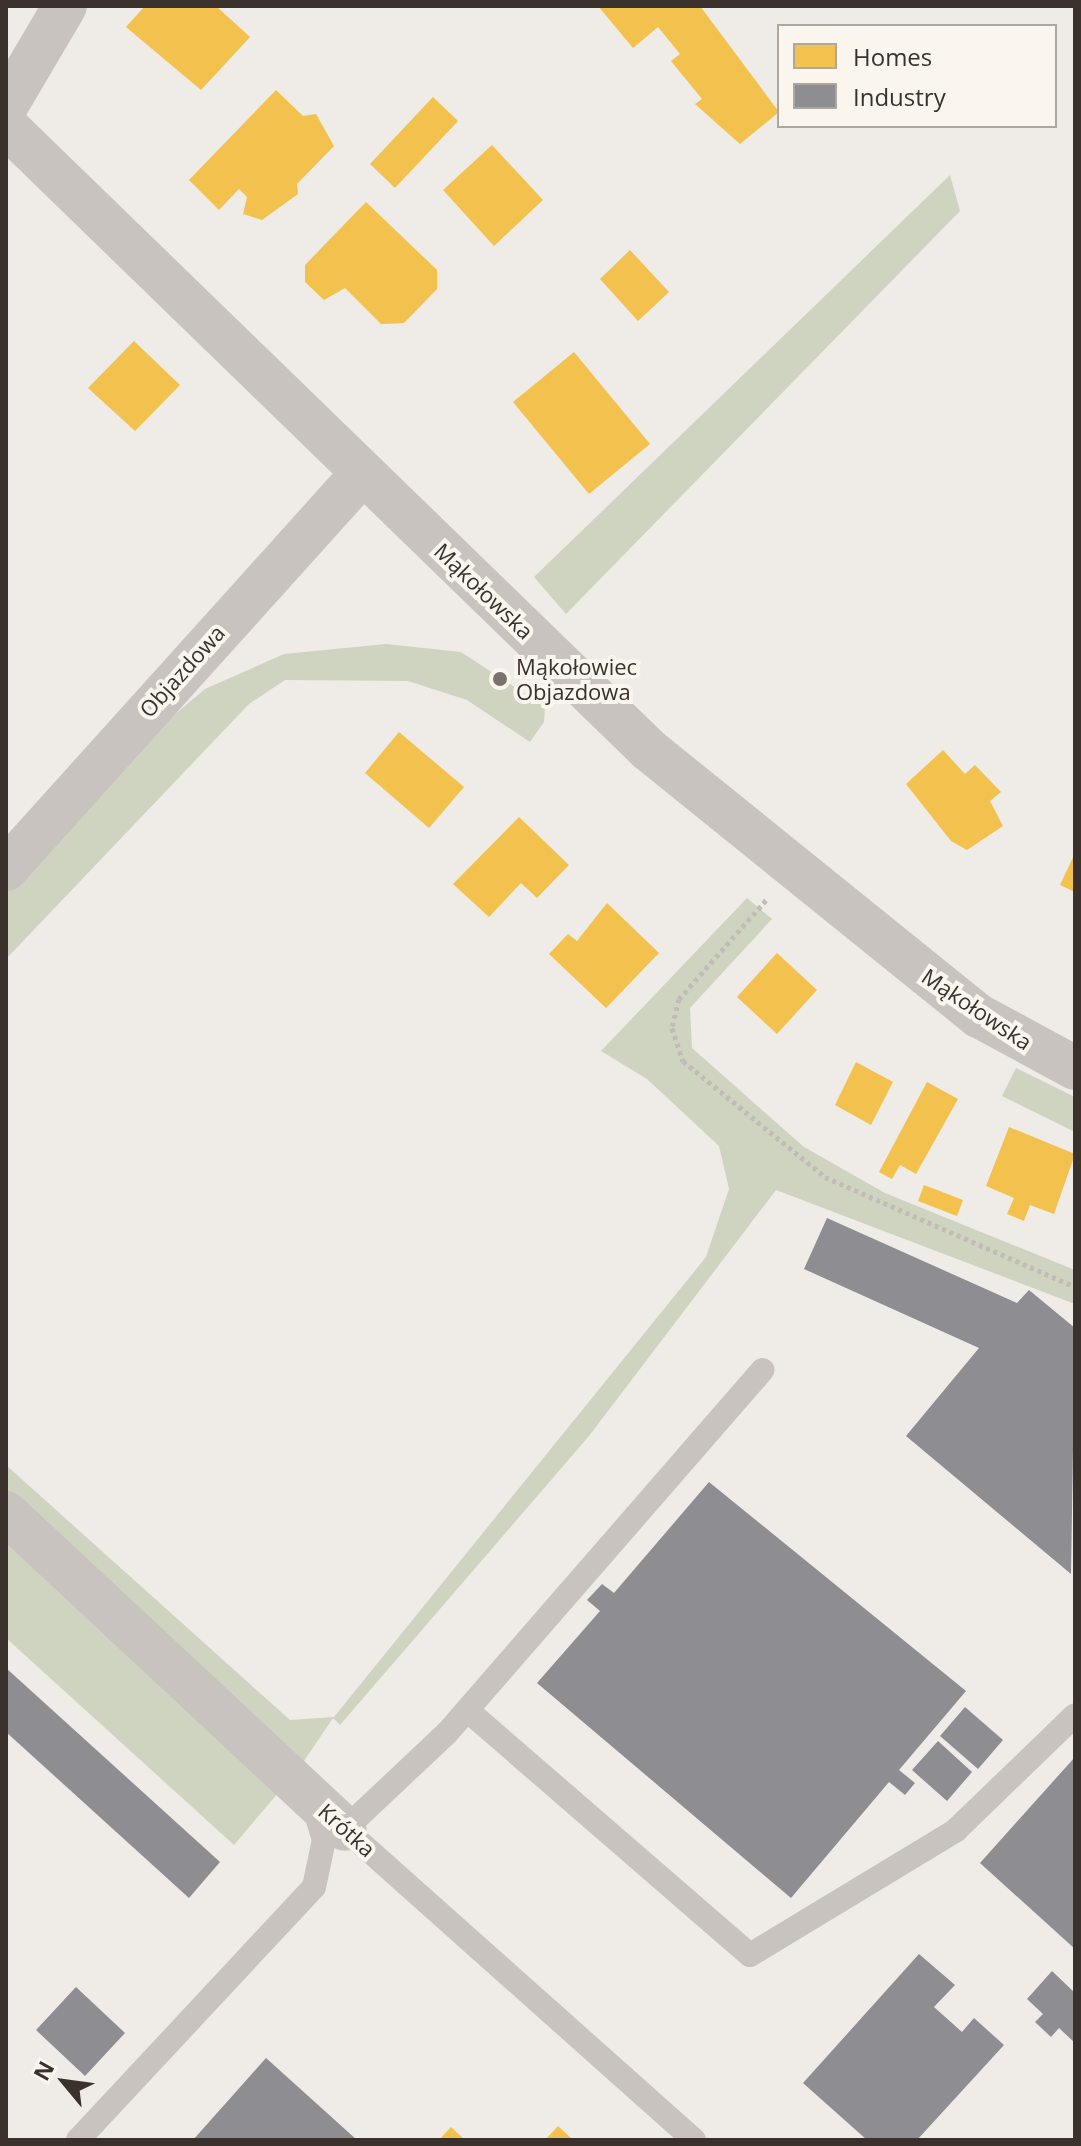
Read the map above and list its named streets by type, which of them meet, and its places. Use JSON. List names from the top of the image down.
{
  "streets": {
    "street": ["Mąkołowska", "Objazdowa", "Krótka"]
  },
  "crossings": [
    ["Mąkołowska", "Objazdowa"]
  ],
  "places": ["Mąkołowiec Objazdowa"],
  "legend": ["Homes", "Industry"],
  "north": "top left"
}
